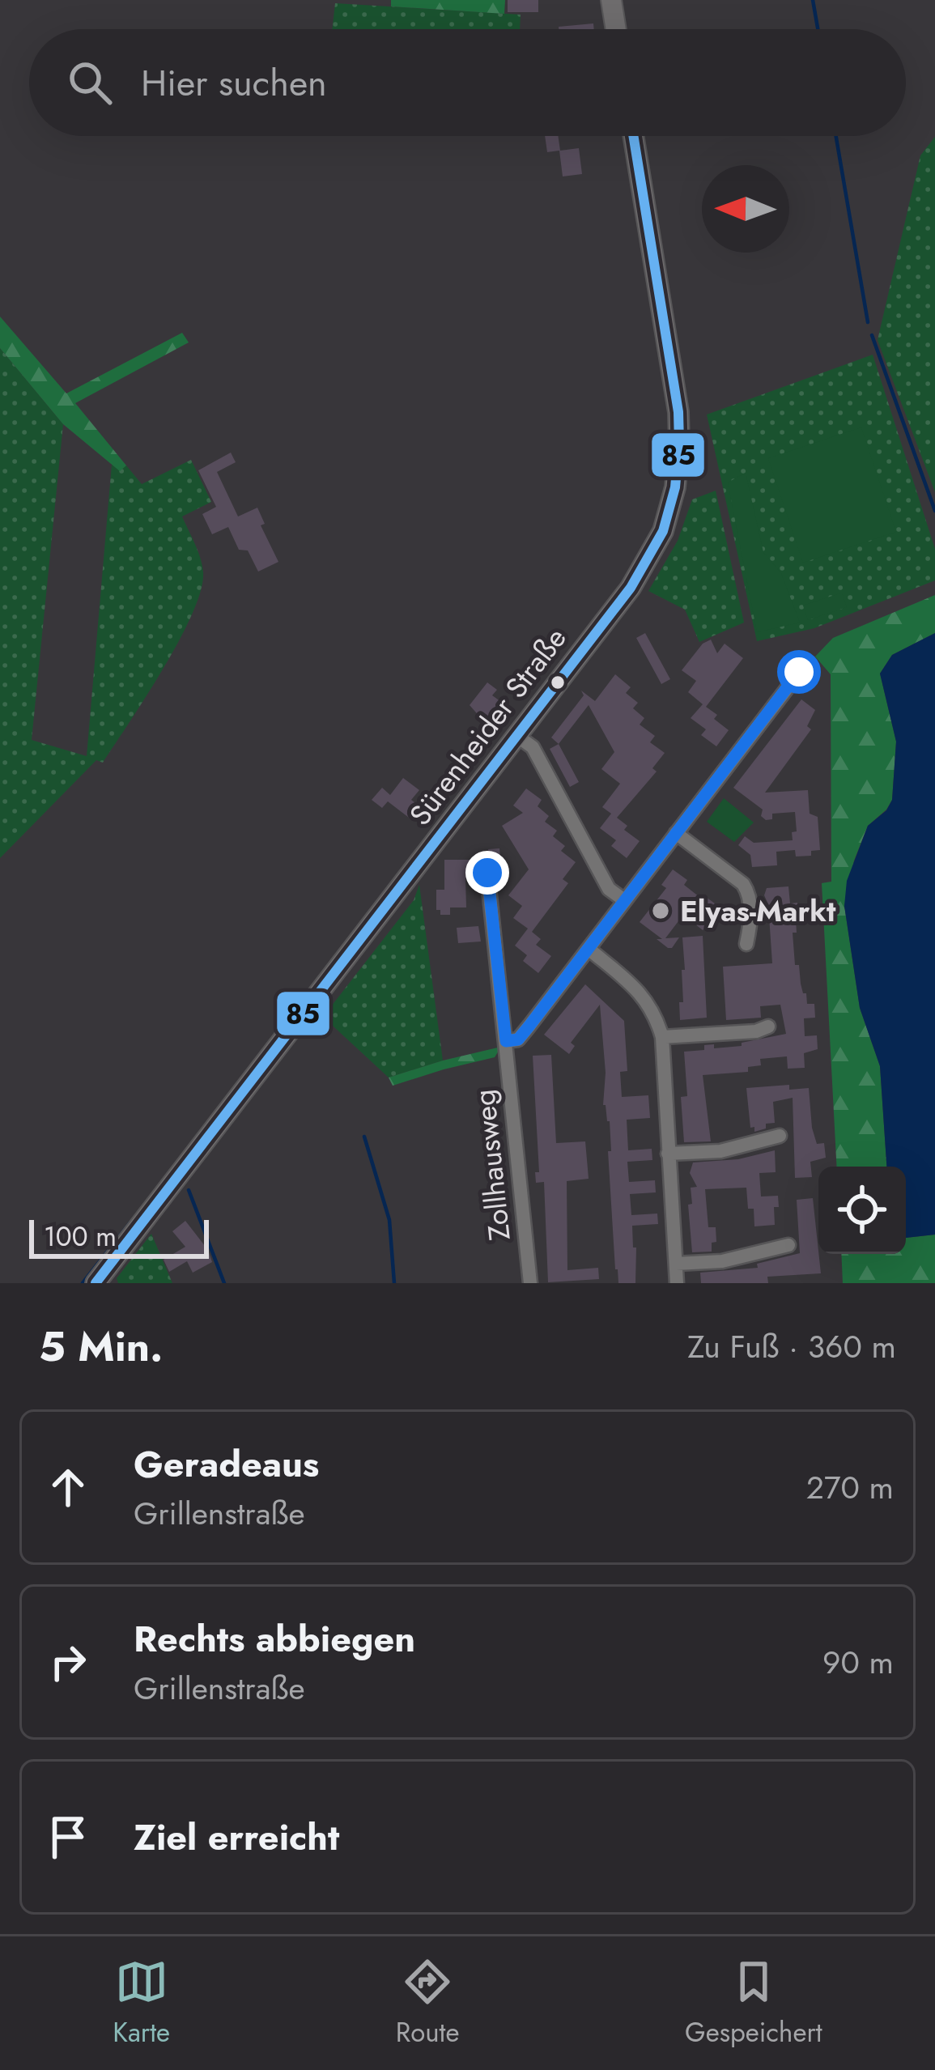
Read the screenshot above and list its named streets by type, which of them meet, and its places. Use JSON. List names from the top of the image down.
{
  "streets": {
    "main road": ["Sürenheider Straße"],
    "street": ["Zollhausweg"]
  },
  "places": ["Elyas-Markt"],
  "lines": ["transit line 85"],
  "scale_bar": "100 m",
  "north": "left",
  "page": {
    "search": "Hier suchen",
    "scale": "100 m",
    "heading": ["5 Min.", "Zu Fuß · 360 m"],
    "list": [
      ["Geradeaus", "Grillenstraße", "270 m"],
      ["Rechts abbiegen", "Grillenstraße", "90 m"],
      "Ziel erreicht"
    ],
    "nav": ["Karte", "Route", "Gespeichert"]
  }
}
